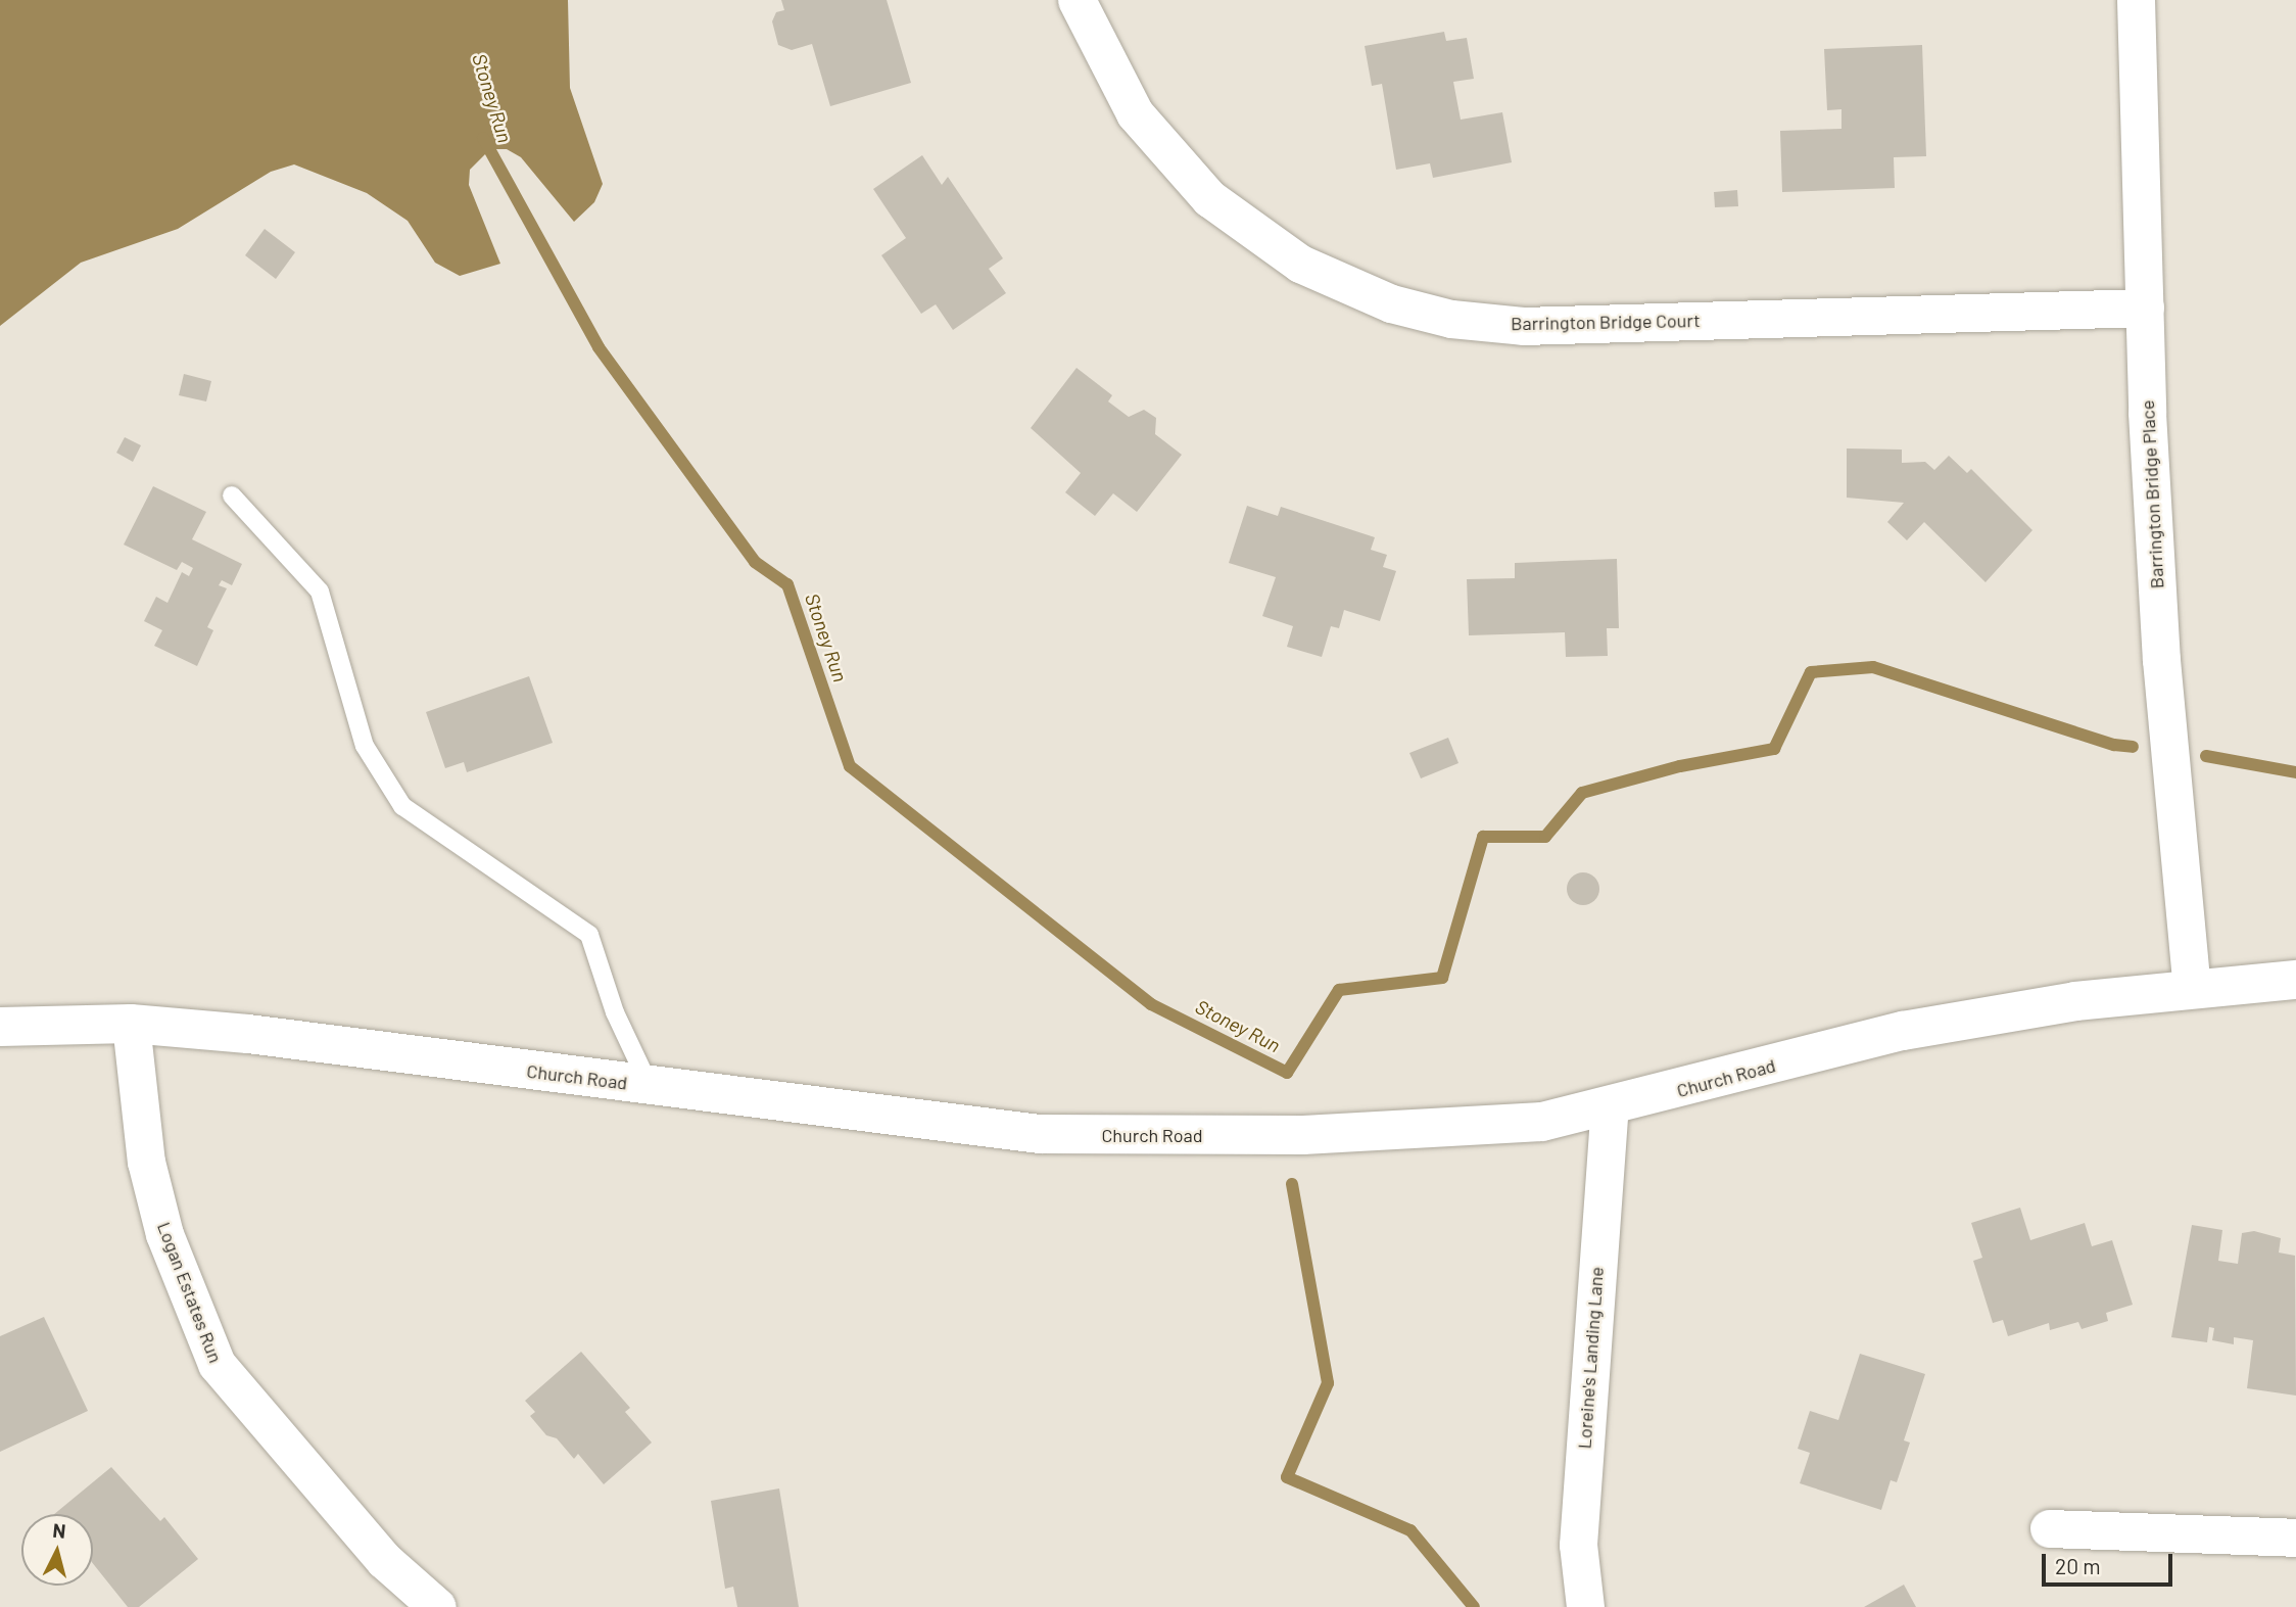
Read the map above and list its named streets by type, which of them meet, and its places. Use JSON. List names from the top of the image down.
{
  "streets": {
    "main road": ["Church Road"],
    "street": [
      "Barrington Bridge Court",
      "Barrington Bridge Place",
      "Logan Estates Run",
      "Loreine's Landing Lane"
    ]
  },
  "crossings": [
    ["Barrington Bridge Court", "Barrington Bridge Place"],
    ["Barrington Bridge Place", "Church Road"],
    ["Church Road", "Logan Estates Run"],
    ["Church Road", "Loreine's Landing Lane"]
  ],
  "water": ["Stoney Run"],
  "scale_bar": "20 m",
  "north": "top"
}
